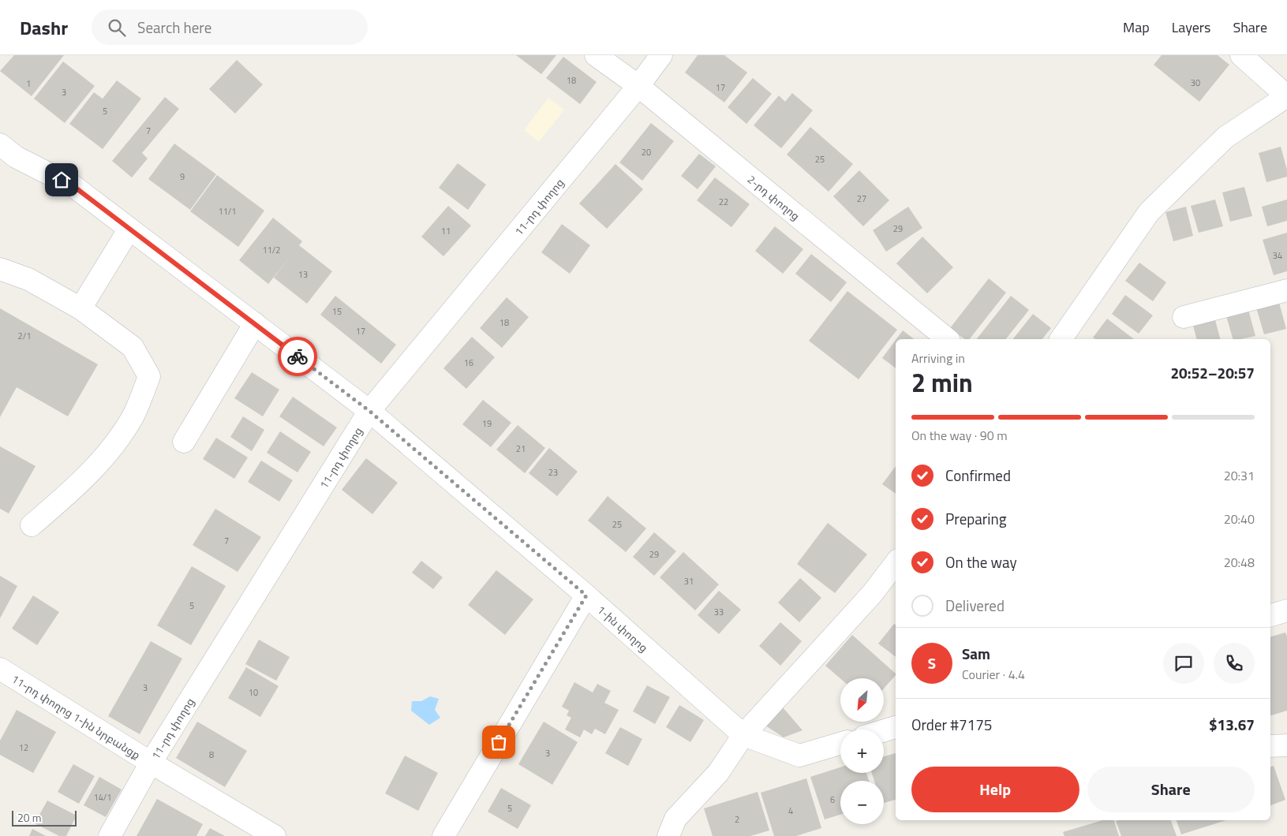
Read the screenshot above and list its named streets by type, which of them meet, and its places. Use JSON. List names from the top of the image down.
{
  "streets": {
    "street": [
      "2-րդ փողոց",
      "11-րդ փողոց",
      "1-ին փողոց",
      "11-րդ փողոց 1-ին նրբանցք"
    ]
  },
  "crossings": [
    ["2-րդ փողոց", "11-րդ փողոց"],
    ["11-րդ փողոց", "1-ին փողոց"],
    ["11-րդ փողոց", "11-րդ փողոց 1-ին նրբանցք"]
  ],
  "house_numbers": [
    "18",
    "30",
    "1",
    "17",
    "3",
    "5",
    "7",
    "20",
    "25",
    "9",
    "27",
    "22",
    "11/1",
    "29",
    "11",
    "11/2",
    "34",
    "13",
    "15",
    "18",
    "17",
    "2/1",
    "16",
    "19",
    "21",
    "23",
    "25",
    "7",
    "29",
    "31",
    "5",
    "33",
    "3",
    "10",
    "12",
    "3",
    "8",
    "14/1",
    "6",
    "5",
    "4",
    "2"
  ],
  "scale_bar": "20 m",
  "north": "bottom left",
  "page": {
    "header": "Dashr",
    "search": "Search here",
    "nav": ["Map", "Layers", "Share"],
    "heading": ["2 min", "Arriving in", "20:52–20:57"],
    "panel": [
      "Sam",
      "Courier · 4.4",
      "Order #7175",
      "$13.67"
    ],
    "bar": "On the way · 90 m",
    "list": [
      ["Confirmed", "20:31"],
      ["Preparing", "20:40"],
      ["On the way", "20:48"],
      "Delivered"
    ],
    "round": "S",
    "map_buttons": ["+", "−"],
    "buttons": ["Help", "Share"],
    "scale": "20 m"
  }
}
